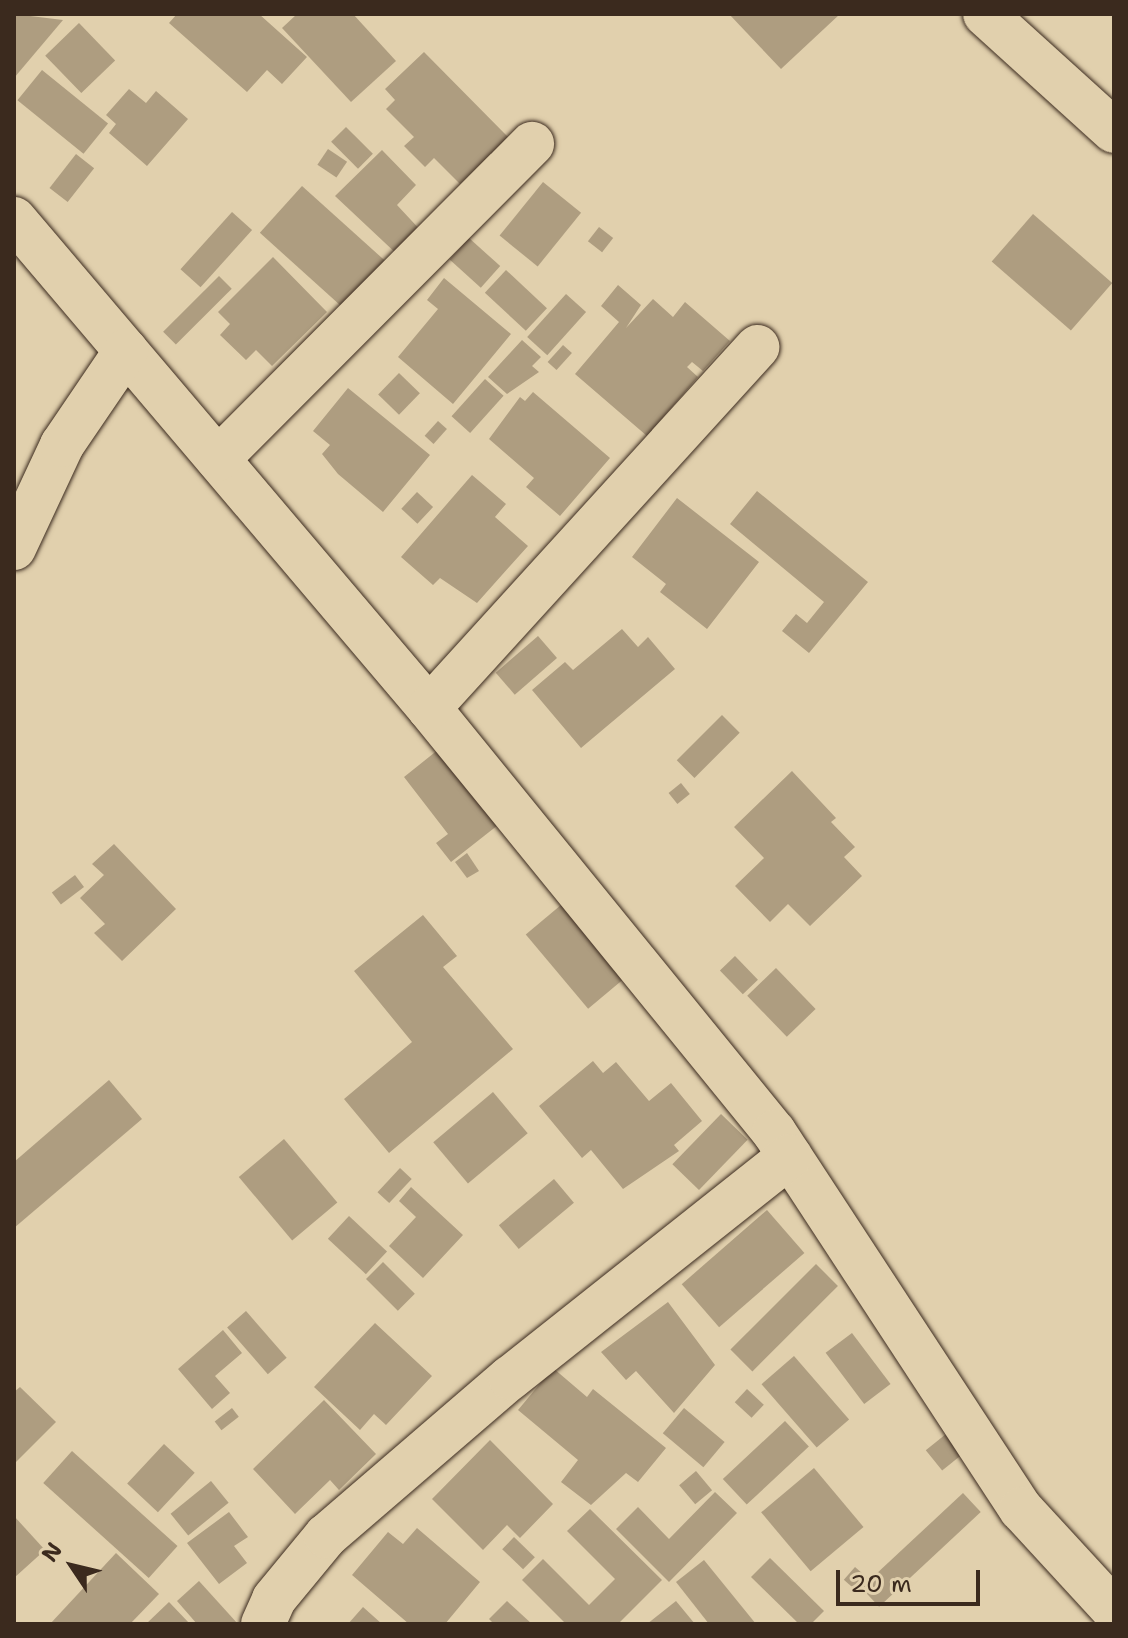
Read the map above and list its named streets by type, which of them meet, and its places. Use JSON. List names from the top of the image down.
{
  "scale_bar": "20 m",
  "north": "top left"
}
